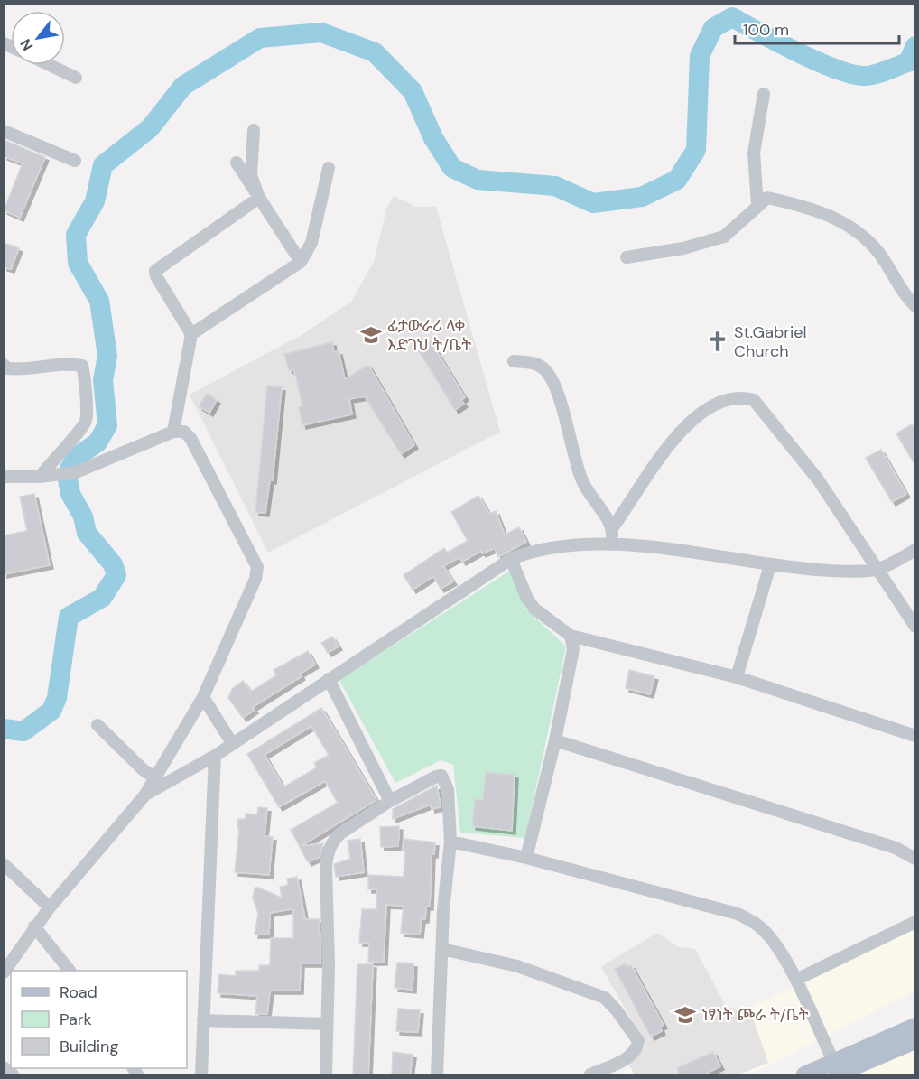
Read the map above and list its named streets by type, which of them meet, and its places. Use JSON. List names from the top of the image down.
{
  "places": {
    "school or university": ["ፊታውራሪ ላቀ እድገህ ት/ቤት", "ነፃነት ጮራ ት/ቤት"],
    "church": ["St.Gabriel Church"]
  },
  "legend": ["Road", "Park", "Building"],
  "scale_bar": "100 m",
  "north": "bottom left"
}
